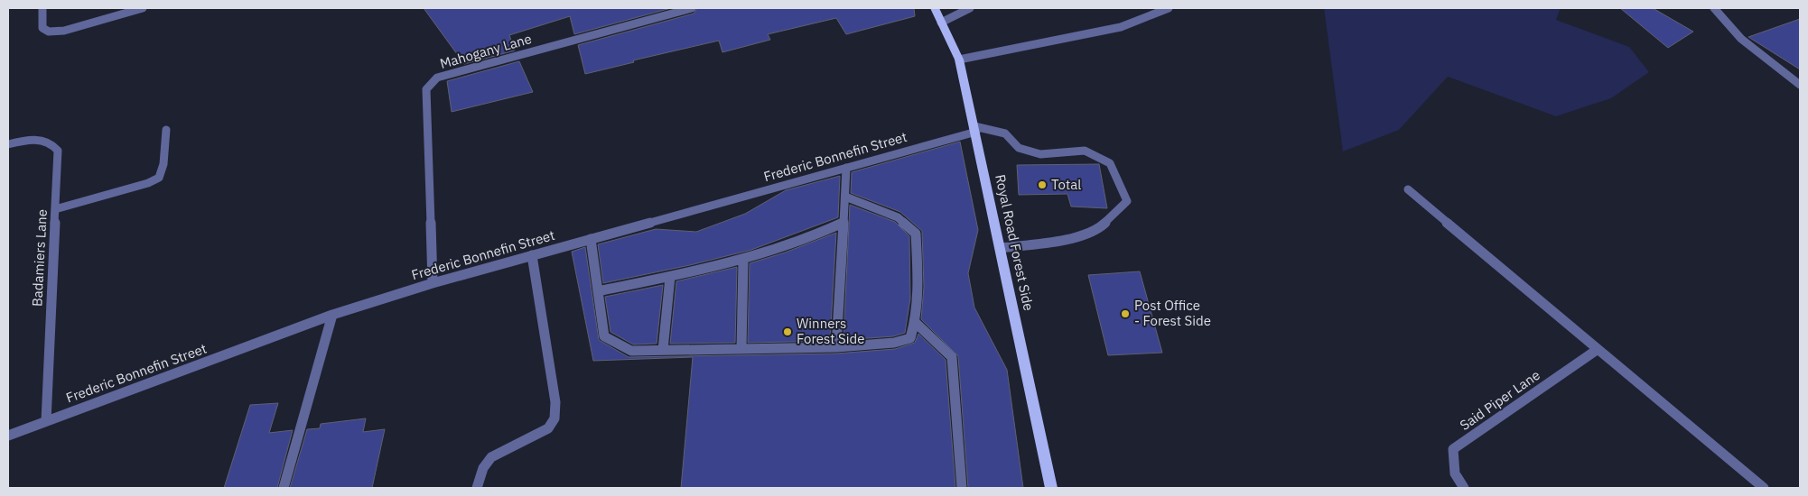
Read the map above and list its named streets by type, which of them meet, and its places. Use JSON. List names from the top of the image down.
{
  "streets": {
    "main road": ["Royal Road Forest Side"],
    "street": [
      "Mahogany Lane",
      "Frederic Bonnefin Street",
      "Badamiers Lane",
      "Said Piper Lane"
    ]
  },
  "crossings": [
    ["Mahogany Lane", "Frederic Bonnefin Street"],
    ["Frederic Bonnefin Street", "Royal Road Forest Side"],
    ["Frederic Bonnefin Street", "Badamiers Lane"]
  ],
  "places": ["Total", "Post Office - Forest Side", "Winners Forest Side"]
}
